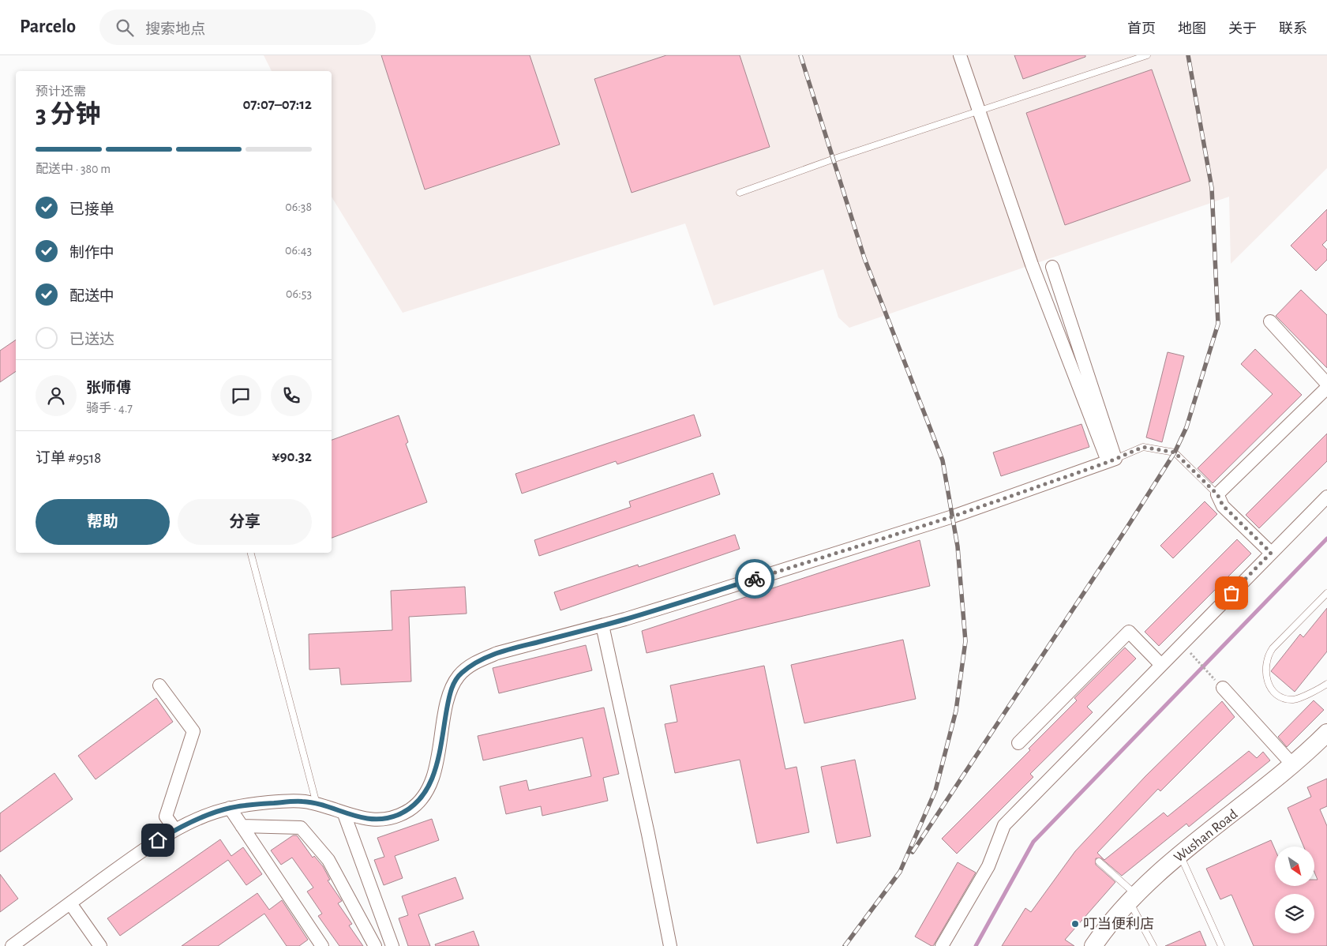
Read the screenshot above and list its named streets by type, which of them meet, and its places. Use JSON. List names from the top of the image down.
{
  "streets": {
    "main road": ["Wushan Road"]
  },
  "places": ["叮当便利店"],
  "north": "bottom right",
  "page": {
    "header": "Parcelo",
    "search": "搜索地点",
    "nav": [
      "首页",
      "地图",
      "关于",
      "联系"
    ],
    "heading": ["3 分钟", "预计还需", "07:07–07:12"],
    "panel": [
      "张师傅",
      "骑手 · 4.7",
      "订单 #9518",
      "¥90.32"
    ],
    "bar": "配送中 · 380 m",
    "list": [
      ["已接单", "06:38"],
      ["制作中", "06:43"],
      ["配送中", "06:53"],
      "已送达"
    ],
    "buttons": ["帮助", "分享"]
  }
}
